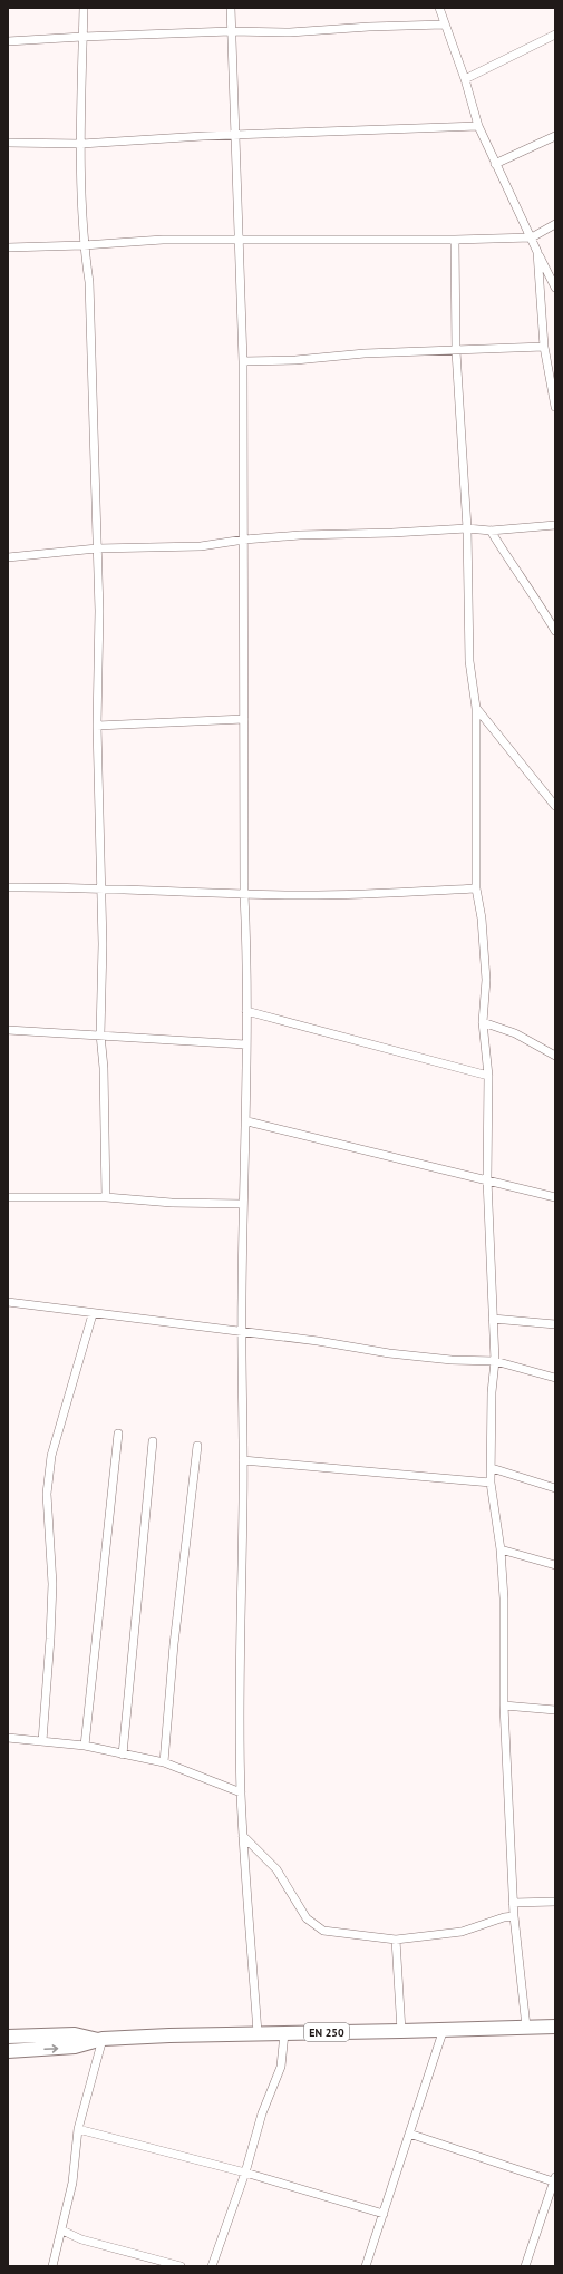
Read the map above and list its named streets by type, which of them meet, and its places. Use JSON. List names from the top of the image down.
{
  "streets": {
    "main road": ["EN 250"]
  }
}
